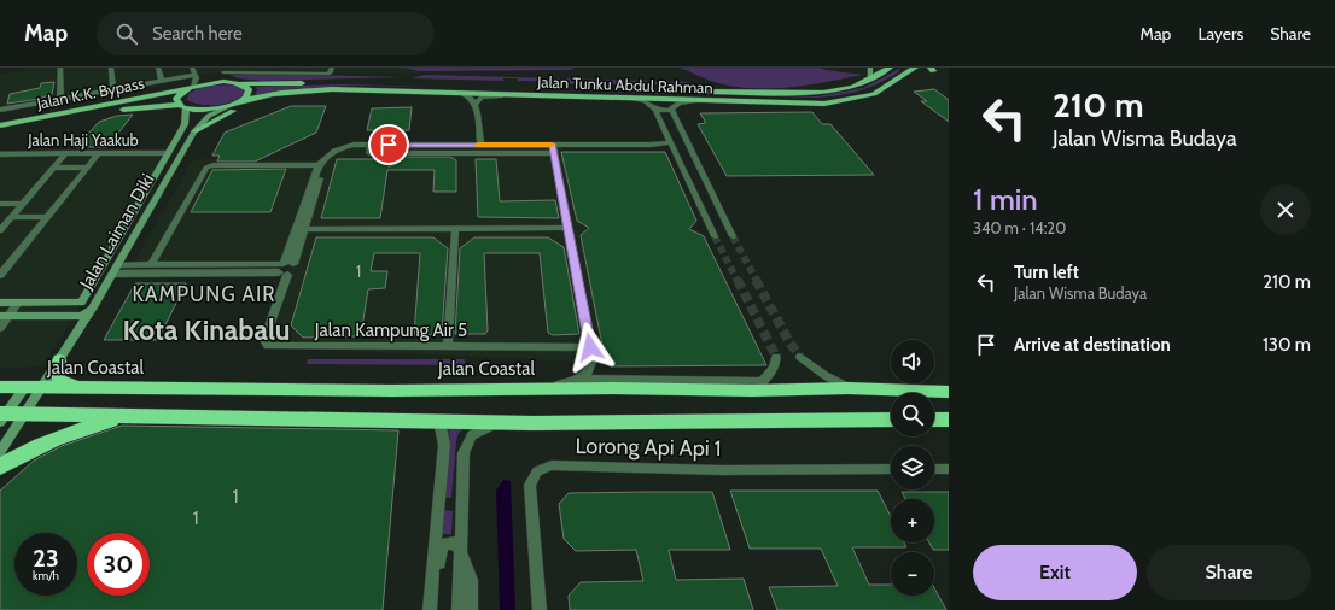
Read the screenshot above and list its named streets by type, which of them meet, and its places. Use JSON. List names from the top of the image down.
{
  "streets": {
    "highway": ["Jalan Coastal"],
    "main road": ["Jalan Tunku Abdul Rahman", "Jalan K.K. Bypass"],
    "street": [
      "Jalan Haji Yaakub",
      "Jalan Laiman Diki",
      "Jalan Kampung Air 5",
      "Lorong Api Api 1"
    ]
  },
  "crossings": [
    ["Jalan Tunku Abdul Rahman", "Jalan K.K. Bypass"],
    ["Jalan Tunku Abdul Rahman", "Jalan Laiman Diki"],
    ["Jalan K.K. Bypass", "Jalan Laiman Diki"],
    ["Jalan Haji Yaakub", "Jalan Laiman Diki"],
    ["Jalan Laiman Diki", "Jalan Coastal"]
  ],
  "districts": ["KAMPUNG AIR", "Kota Kinabalu"],
  "house_numbers": ["1", "1", "1"],
  "page": {
    "header": "Map",
    "search": "Search here",
    "nav": ["Map", "Layers", "Share"],
    "turn": ["210 m", "Jalan Wisma Budaya"],
    "heading": ["1 min", "340 m · 14:20"],
    "list": [
      {
        "name": "Turn left",
        "note": "Jalan Wisma Budaya",
        "value": "210 m"
      },
      {
        "name": "Arrive at destination",
        "value": "130 m"
      }
    ],
    "map_buttons": ["+", "−"],
    "speed": "23 km/h",
    "limit": "30",
    "buttons": ["Exit", "Share"]
  }
}
